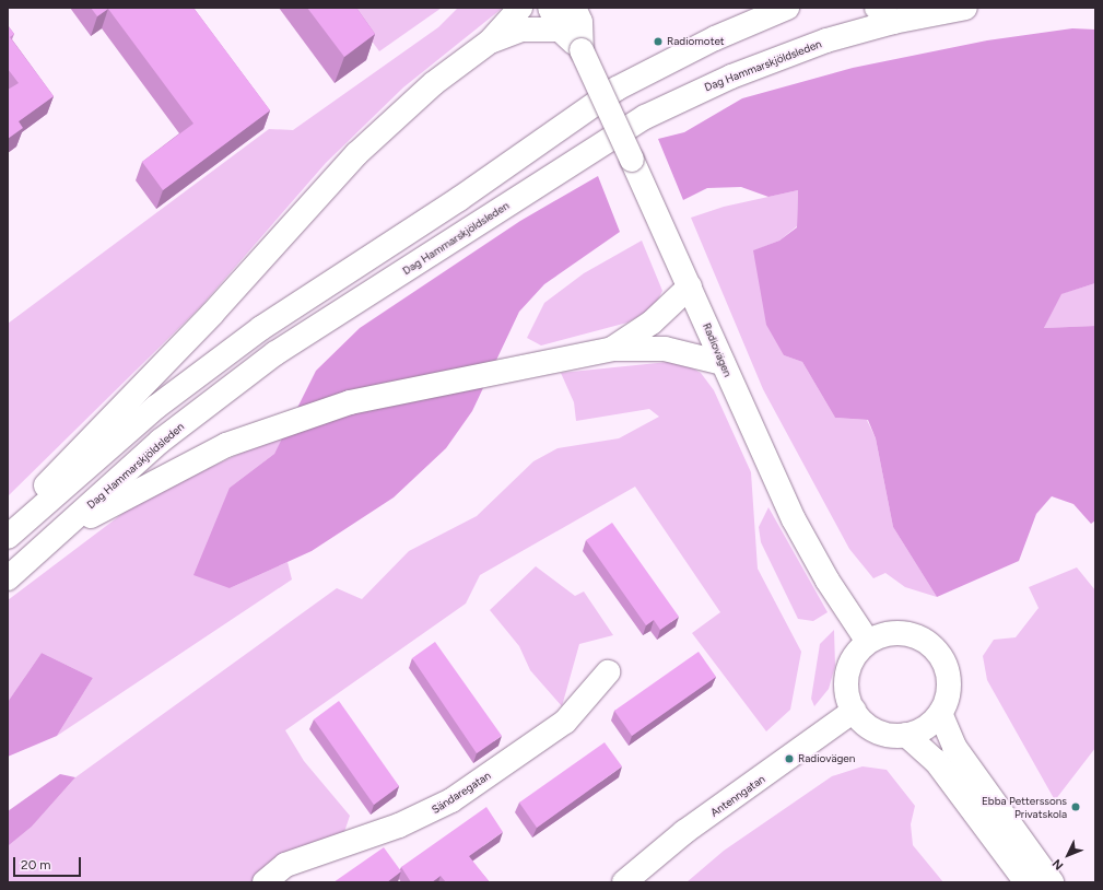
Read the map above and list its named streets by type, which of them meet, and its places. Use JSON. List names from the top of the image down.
{
  "streets": {
    "main road": [
      "Dag Hammarskjöldsleden",
      "Radiovägen",
      "Sändaregatan",
      "Antenngatan"
    ]
  },
  "crossings": [
    ["Radiovägen", "Antenngatan"]
  ],
  "places": ["Radiomotet", "Radiovägen", "Ebba Petterssons Privatskola"],
  "scale_bar": "20 m",
  "north": "bottom left"
}
